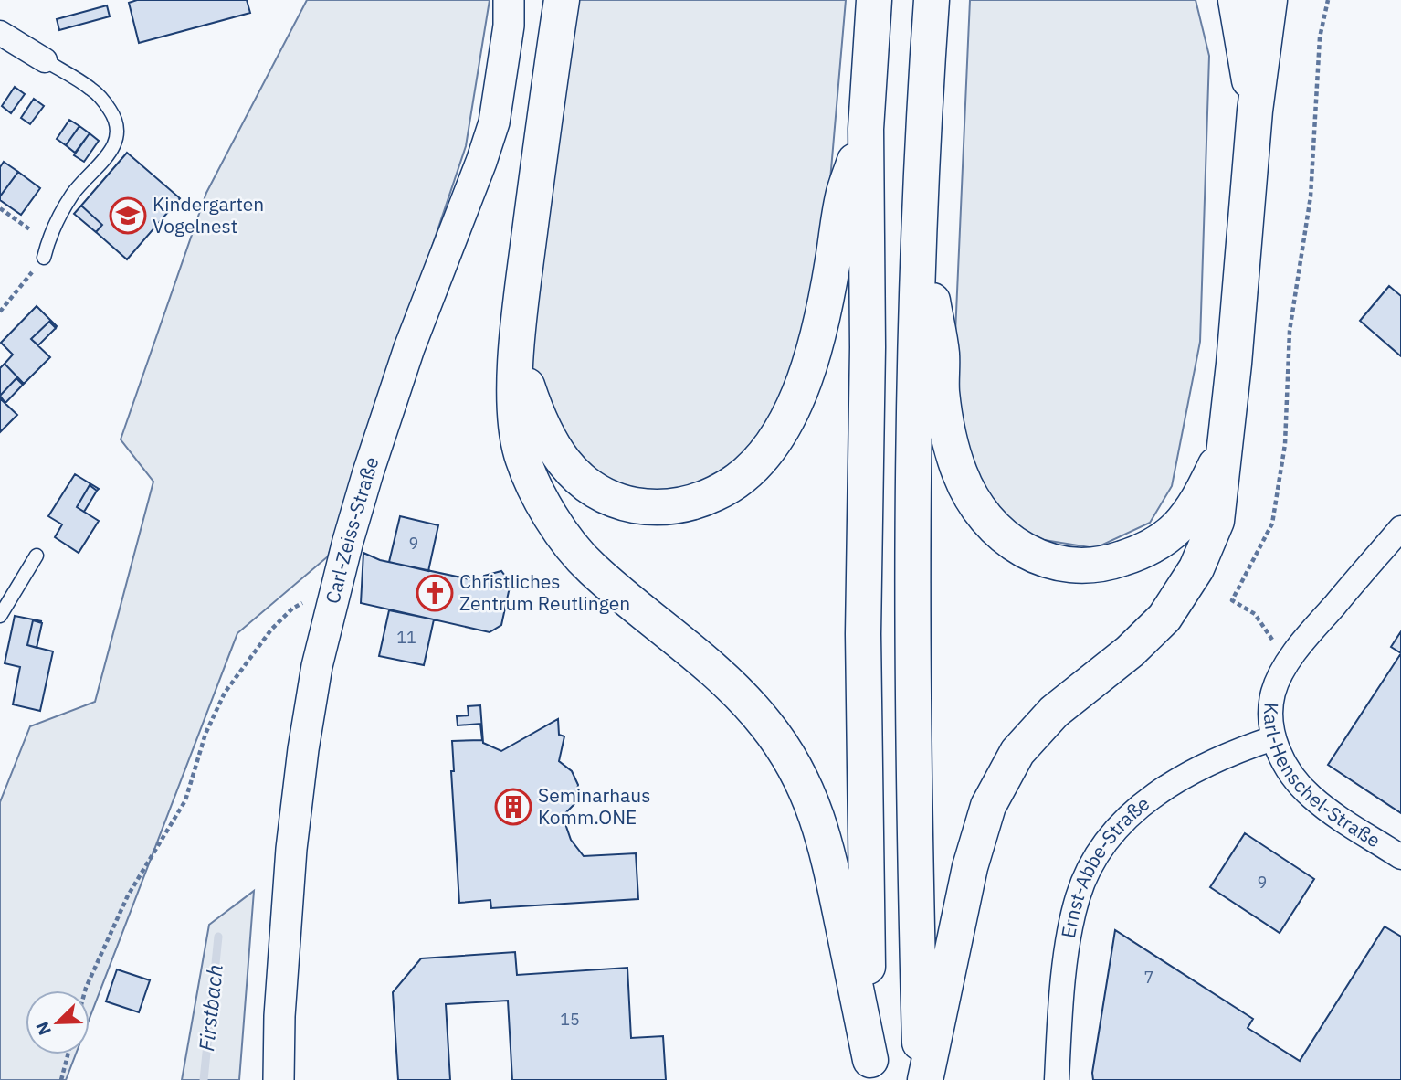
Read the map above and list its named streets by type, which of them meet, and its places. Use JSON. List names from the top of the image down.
{
  "streets": {
    "street": ["Carl-Zeiss-Straße", "Karl-Henschel-Straße", "Ernst-Abbe-Straße"]
  },
  "crossings": [
    ["Karl-Henschel-Straße", "Ernst-Abbe-Straße"]
  ],
  "water": ["Firstbach"],
  "places": {
    "school or university": ["Kindergarten Vogelnest"],
    "church": ["Christliches Zentrum Reutlingen"],
    "building": ["Seminarhaus Komm.ONE"]
  },
  "house_numbers": [
    "9",
    "11",
    "9",
    "7",
    "15"
  ],
  "north": "bottom left"
}
